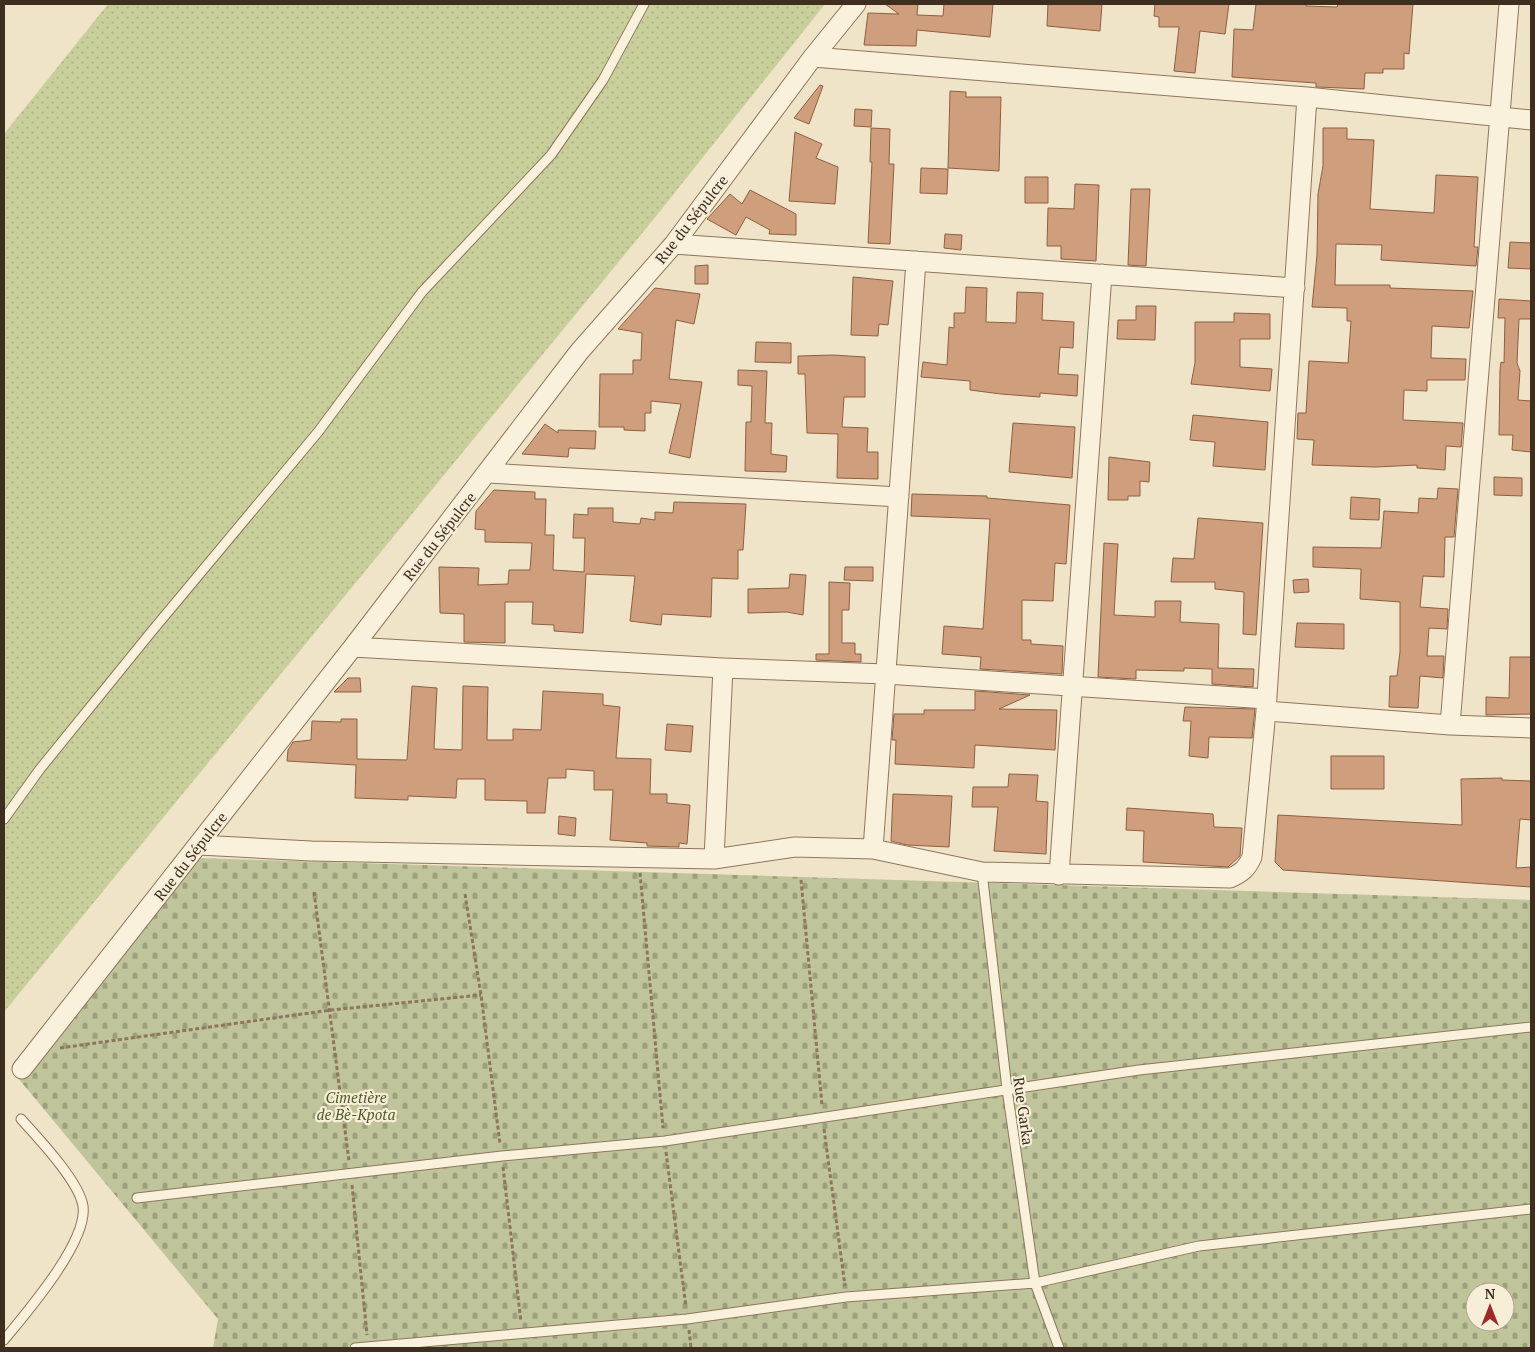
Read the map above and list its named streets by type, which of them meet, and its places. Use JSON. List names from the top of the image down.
{
  "streets": {
    "street": ["Rue du Sépulcre"],
    "lane": ["Rue Garka"]
  },
  "parks": ["Cimetière de Bè-Kpota"],
  "north": "top"
}
